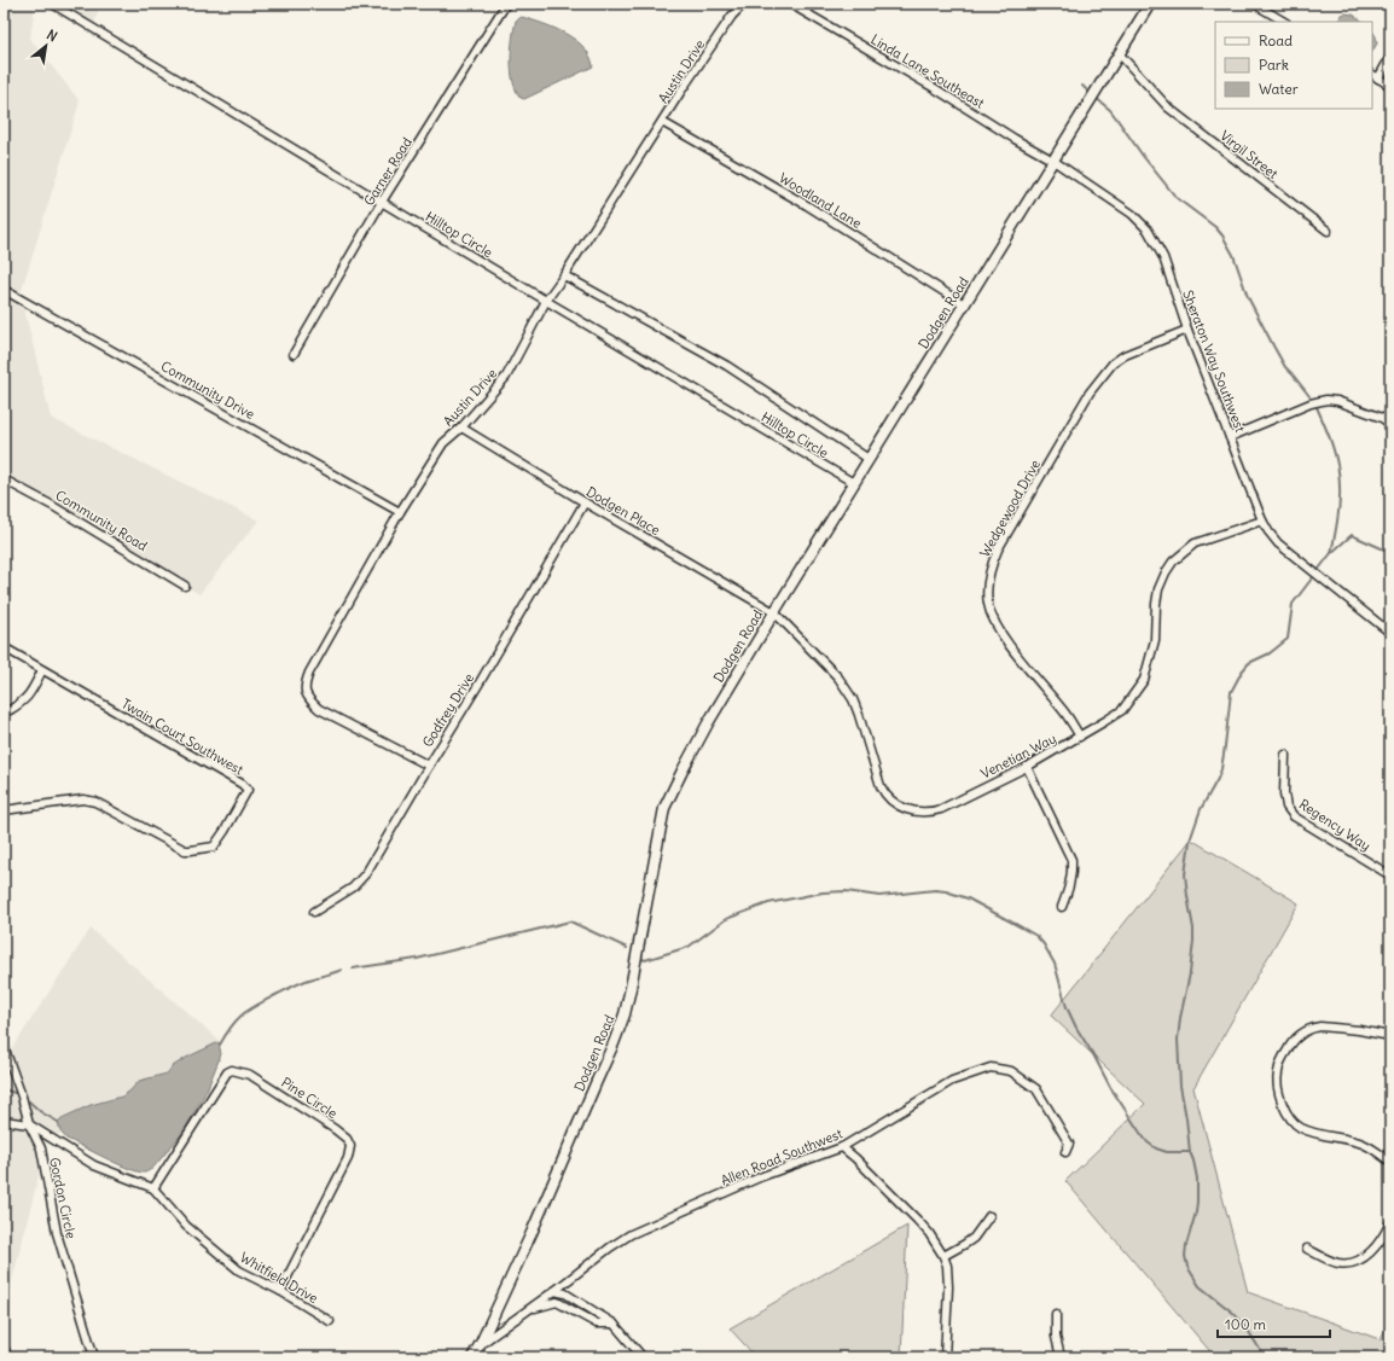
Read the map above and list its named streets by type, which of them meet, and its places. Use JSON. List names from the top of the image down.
{
  "streets": {
    "street": [
      "Austin Drive",
      "Linda Lane Southeast",
      "Virgil Street",
      "Garner Road",
      "Woodland Lane",
      "Hilltop Circle",
      "Dodgen Road",
      "Sheraton Way Southwest",
      "Community Drive",
      "Wedgewood Drive",
      "Dodgen Place",
      "Community Road",
      "Godfrey Drive",
      "Twain Court Southwest",
      "Venetian Way",
      "Regency Way",
      "Pine Circle",
      "Allen Road Southwest",
      "Gordon Circle",
      "Whitfield Drive"
    ]
  },
  "crossings": [
    ["Austin Drive", "Woodland Lane"],
    ["Austin Drive", "Hilltop Circle"],
    ["Austin Drive", "Community Drive"],
    ["Austin Drive", "Dodgen Place"],
    ["Austin Drive", "Godfrey Drive"],
    ["Linda Lane Southeast", "Dodgen Road"],
    ["Linda Lane Southeast", "Sheraton Way Southwest"],
    ["Virgil Street", "Dodgen Road"],
    ["Garner Road", "Hilltop Circle"],
    ["Woodland Lane", "Dodgen Road"],
    ["Hilltop Circle", "Dodgen Road"],
    ["Dodgen Road", "Sheraton Way Southwest"],
    ["Dodgen Road", "Dodgen Place"],
    ["Dodgen Road", "Venetian Way"],
    ["Dodgen Road", "Allen Road Southwest"],
    ["Sheraton Way Southwest", "Wedgewood Drive"],
    ["Sheraton Way Southwest", "Venetian Way"],
    ["Wedgewood Drive", "Venetian Way"],
    ["Dodgen Place", "Godfrey Drive"],
    ["Dodgen Place", "Venetian Way"],
    ["Pine Circle", "Whitfield Drive"],
    ["Gordon Circle", "Whitfield Drive"]
  ],
  "legend": ["Road", "Park", "Water"],
  "scale_bar": "100 m",
  "north": "top right"
}
